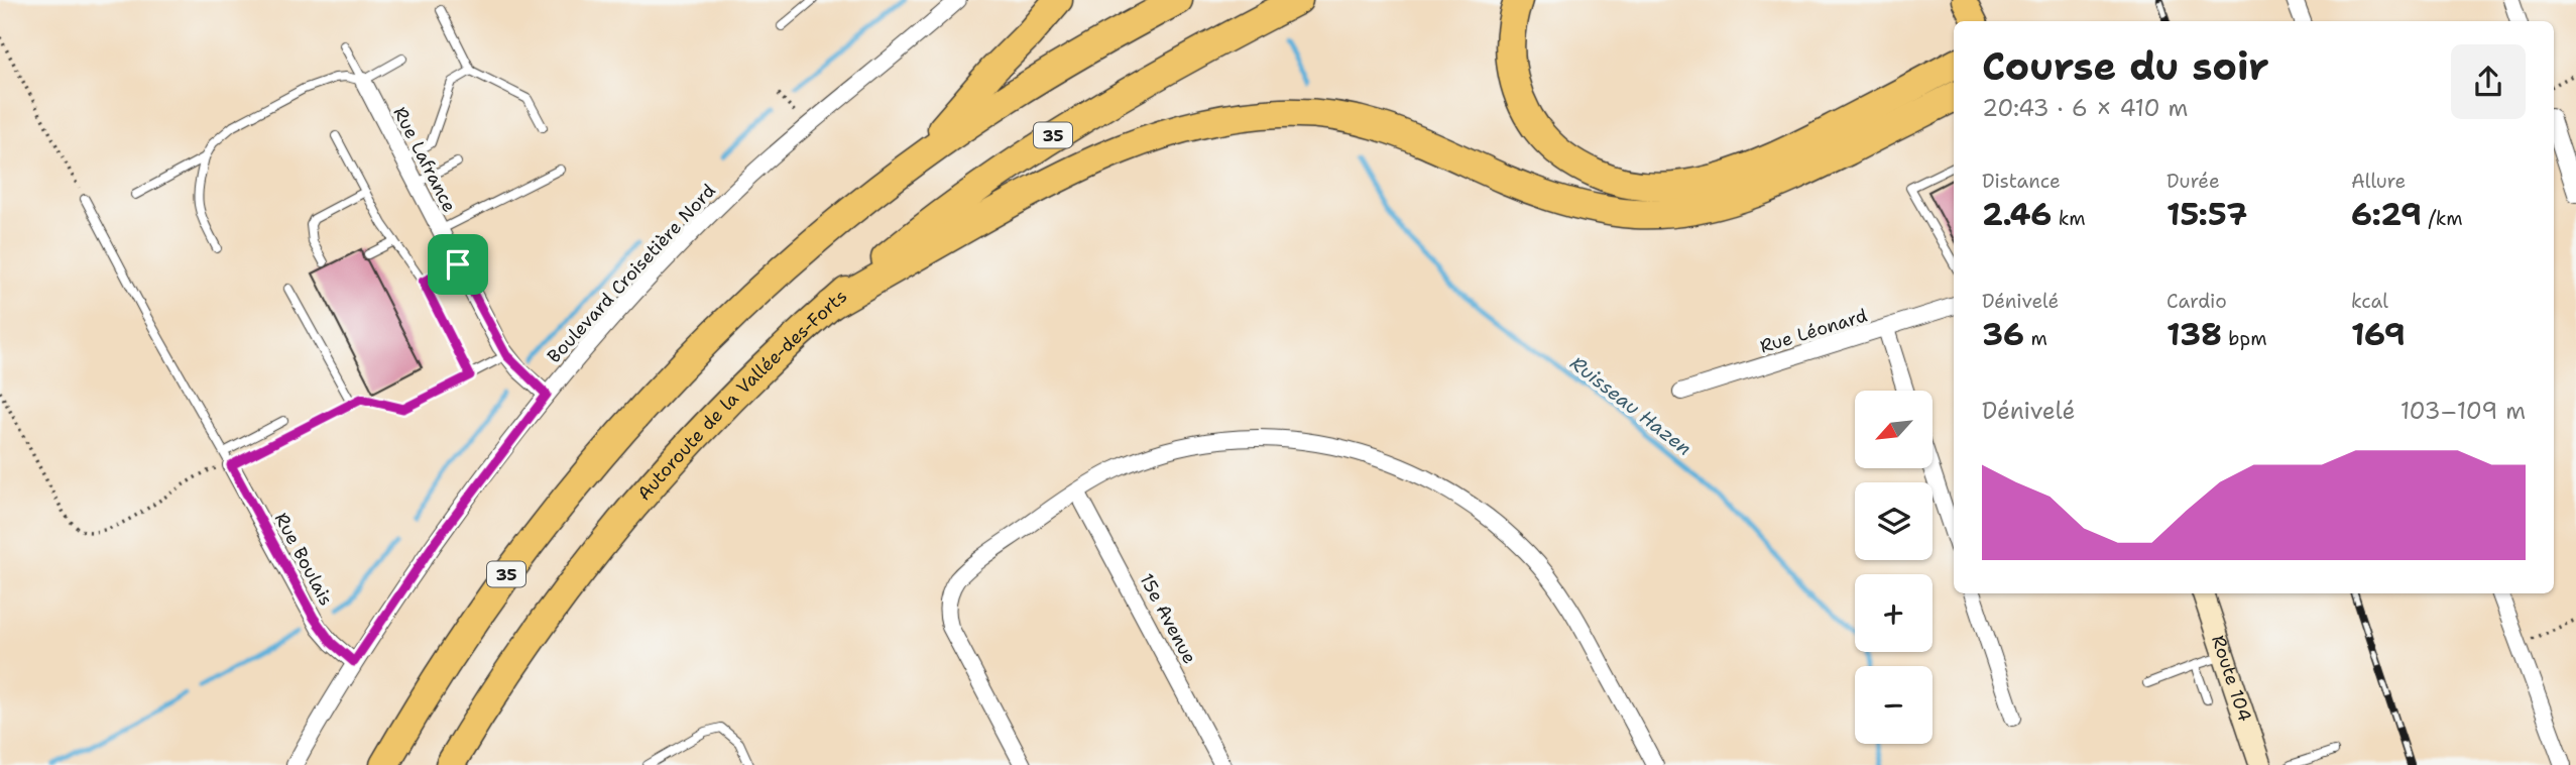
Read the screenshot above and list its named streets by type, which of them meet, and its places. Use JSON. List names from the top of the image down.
{
  "streets": {
    "highway": ["35", "Autoroute de la Vallée-des-Forts"],
    "main road": ["Route 104"],
    "street": [
      "Rue Lafrance",
      "Boulevard Croisetière Nord",
      "Rue Léonard",
      "Rue Boulais",
      "15e Avenue"
    ]
  },
  "crossings": [
    ["Rue Lafrance", "Boulevard Croisetière Nord"],
    ["Boulevard Croisetière Nord", "Rue Boulais"]
  ],
  "water": ["Ruisseau Hazen"],
  "north": "bottom left",
  "page": {
    "heading": ["Course du soir", "20:43 · 6 × 410 m"],
    "stats": [
      ["Distance", "2.46 km"],
      ["Durée", "15:57"],
      ["Allure", "6:29 /km"],
      ["Dénivelé", "36 m"],
      ["Cardio", "138 bpm"],
      ["kcal", "169"]
    ],
    "chart": ["Dénivelé", "103–109 m"],
    "map_buttons": ["+", "−"]
  }
}
